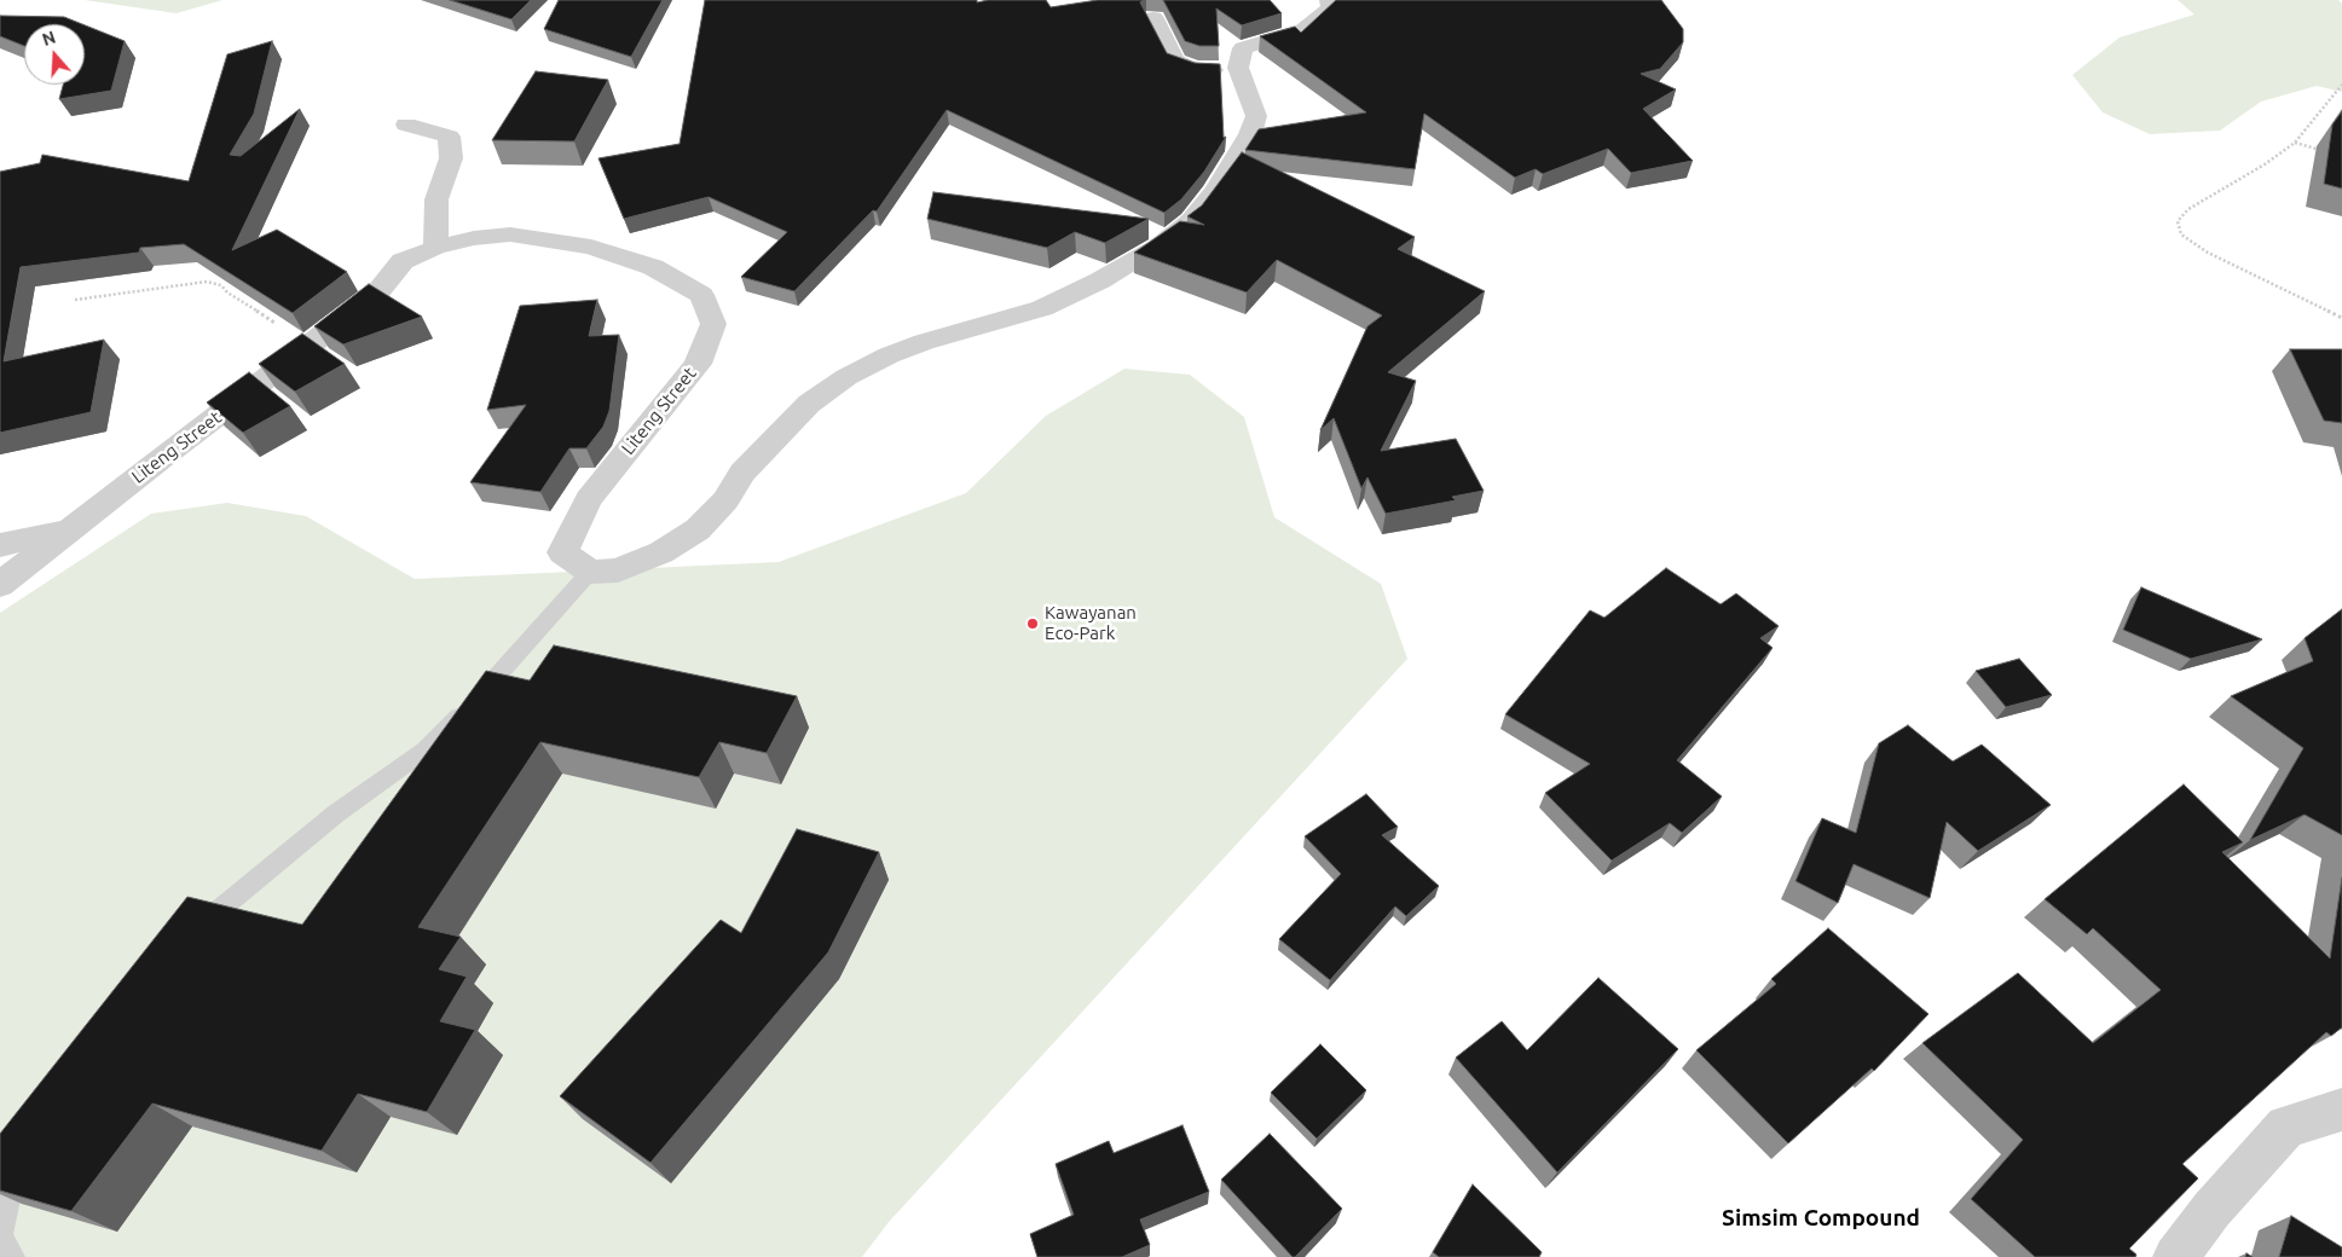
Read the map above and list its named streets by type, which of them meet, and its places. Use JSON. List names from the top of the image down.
{
  "streets": {
    "street": ["Liteng Street"]
  },
  "districts": ["Simsim Compound"],
  "places": ["Kawayanan Eco-Park"],
  "north": "top"
}
